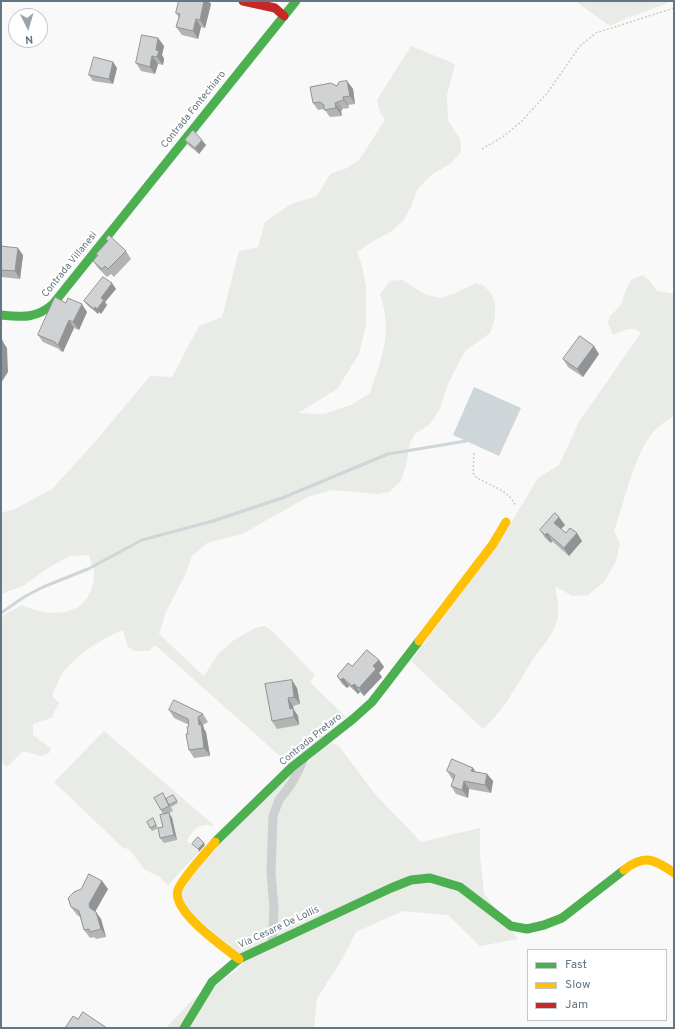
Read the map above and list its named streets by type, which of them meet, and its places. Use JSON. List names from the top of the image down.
{
  "streets": {
    "street": [
      "Contrada Fontechiaro",
      "Contrada Villanesi",
      "Contrada Pretaro",
      "Via Cesare De Lollis"
    ]
  },
  "crossings": [
    ["Contrada Fontechiaro", "Contrada Villanesi"],
    ["Contrada Pretaro", "Via Cesare De Lollis"]
  ],
  "legend": ["Fast", "Slow", "Jam"],
  "north": "bottom"
}
